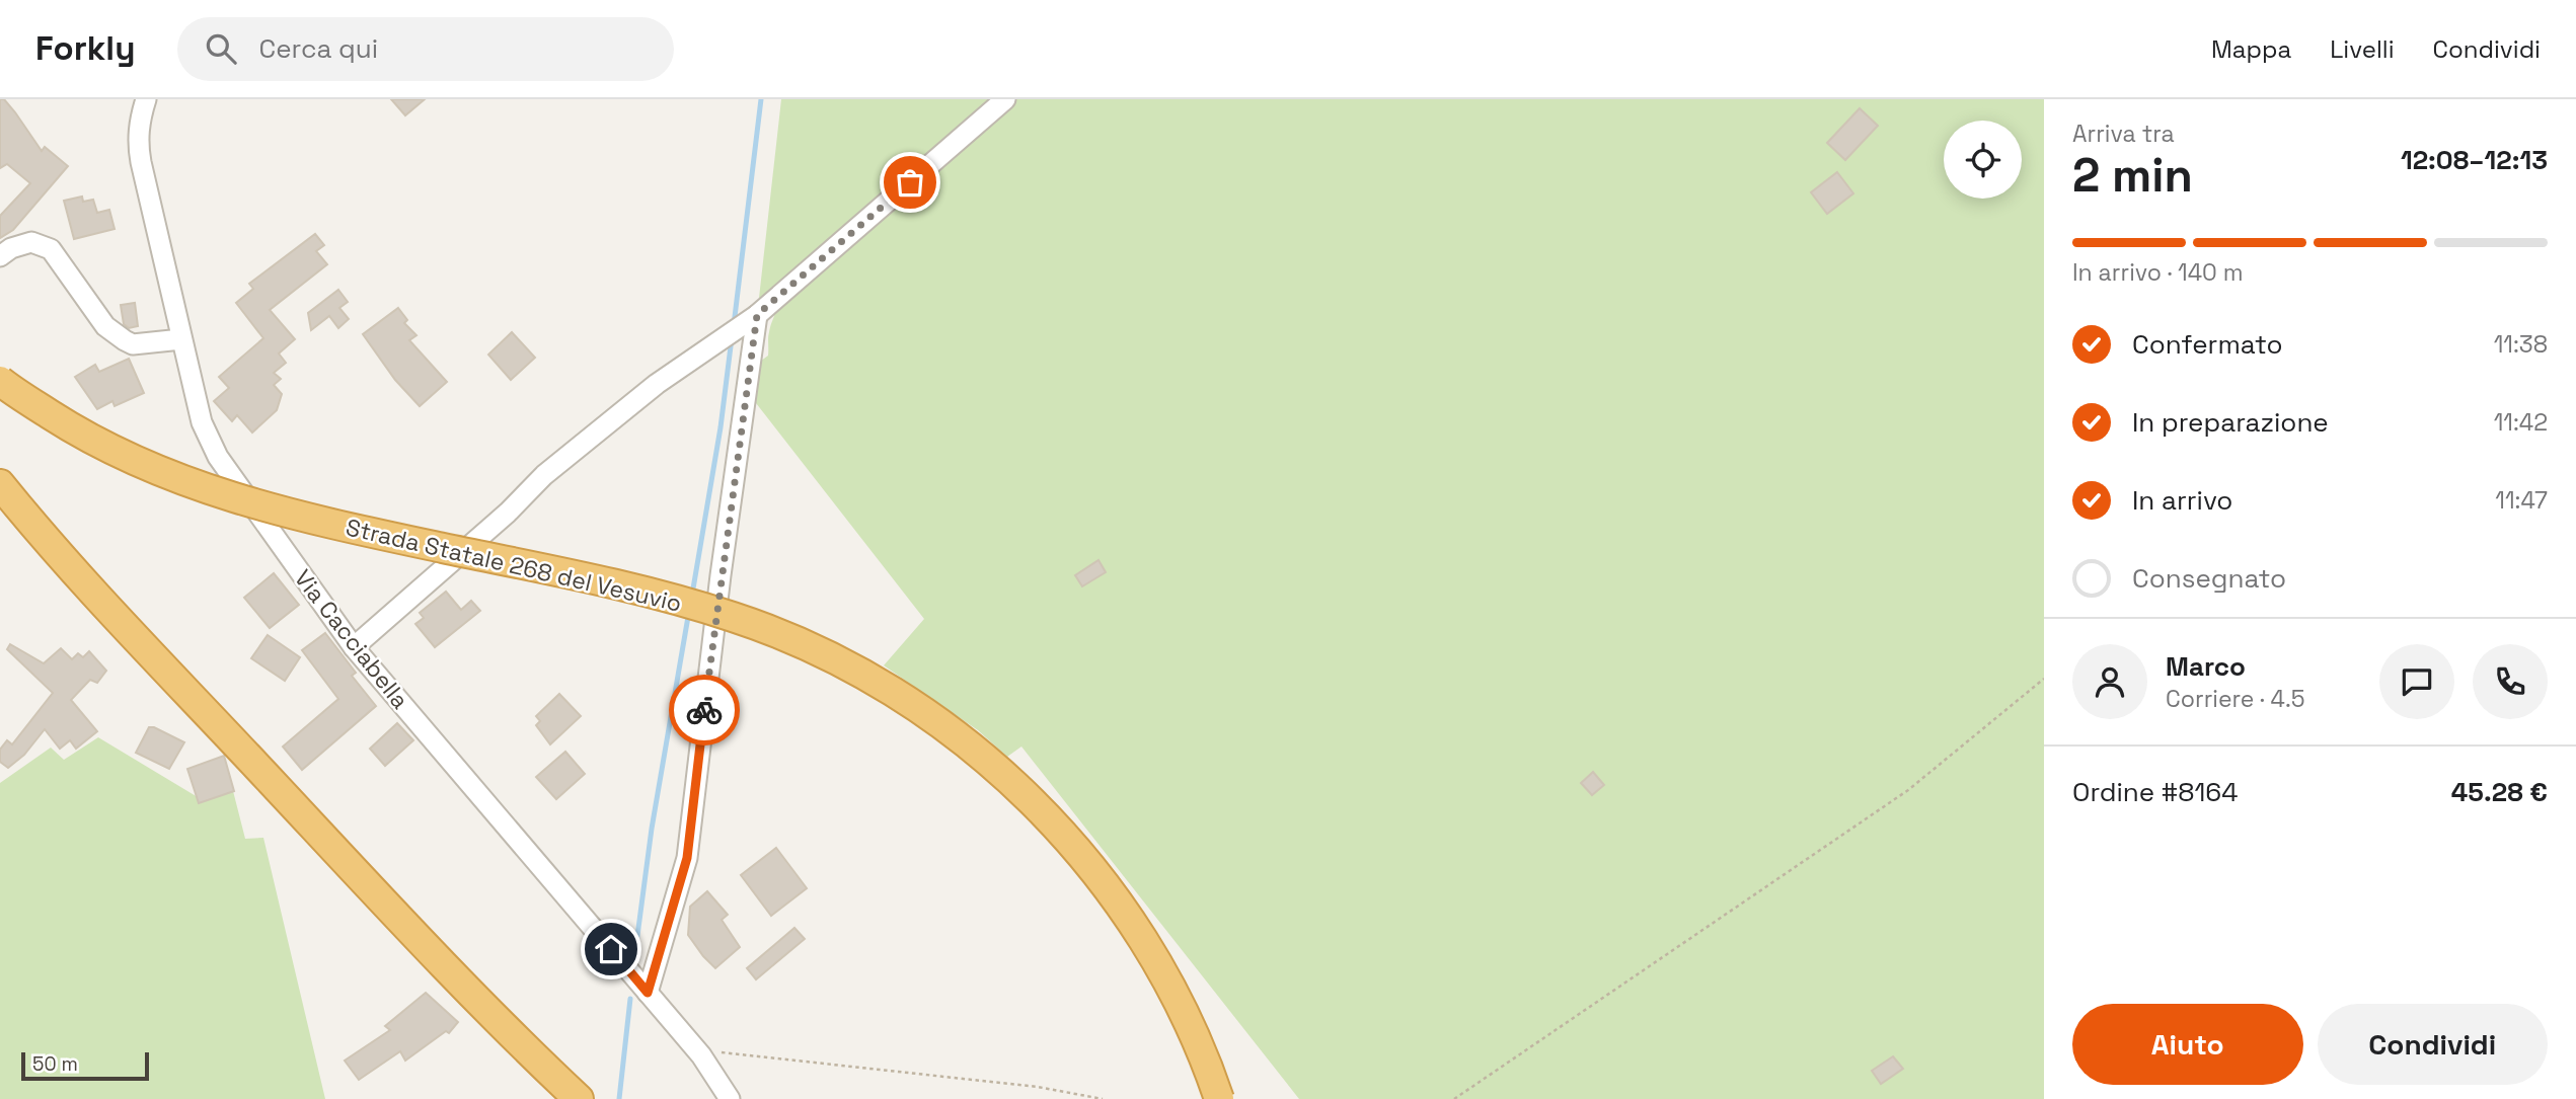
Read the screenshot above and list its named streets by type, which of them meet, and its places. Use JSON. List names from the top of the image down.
{
  "streets": {
    "highway": ["Strada Statale 268 del Vesuvio"],
    "street": ["Via Cacciabella"]
  },
  "scale_bar": "50 m",
  "page": {
    "header": "Forkly",
    "search": "Cerca qui",
    "nav": ["Mappa", "Livelli", "Condividi"],
    "heading": ["2 min", "Arriva tra", "12:08–12:13"],
    "panel": [
      "Marco",
      "Corriere · 4.5",
      "Ordine #8164",
      "45.28 €"
    ],
    "bar": "In arrivo · 140 m",
    "list": [
      ["Confermato", "11:38"],
      ["In preparazione", "11:42"],
      ["In arrivo", "11:47"],
      "Consegnato"
    ],
    "buttons": ["Aiuto", "Condividi"],
    "scale": "50 m"
  }
}
